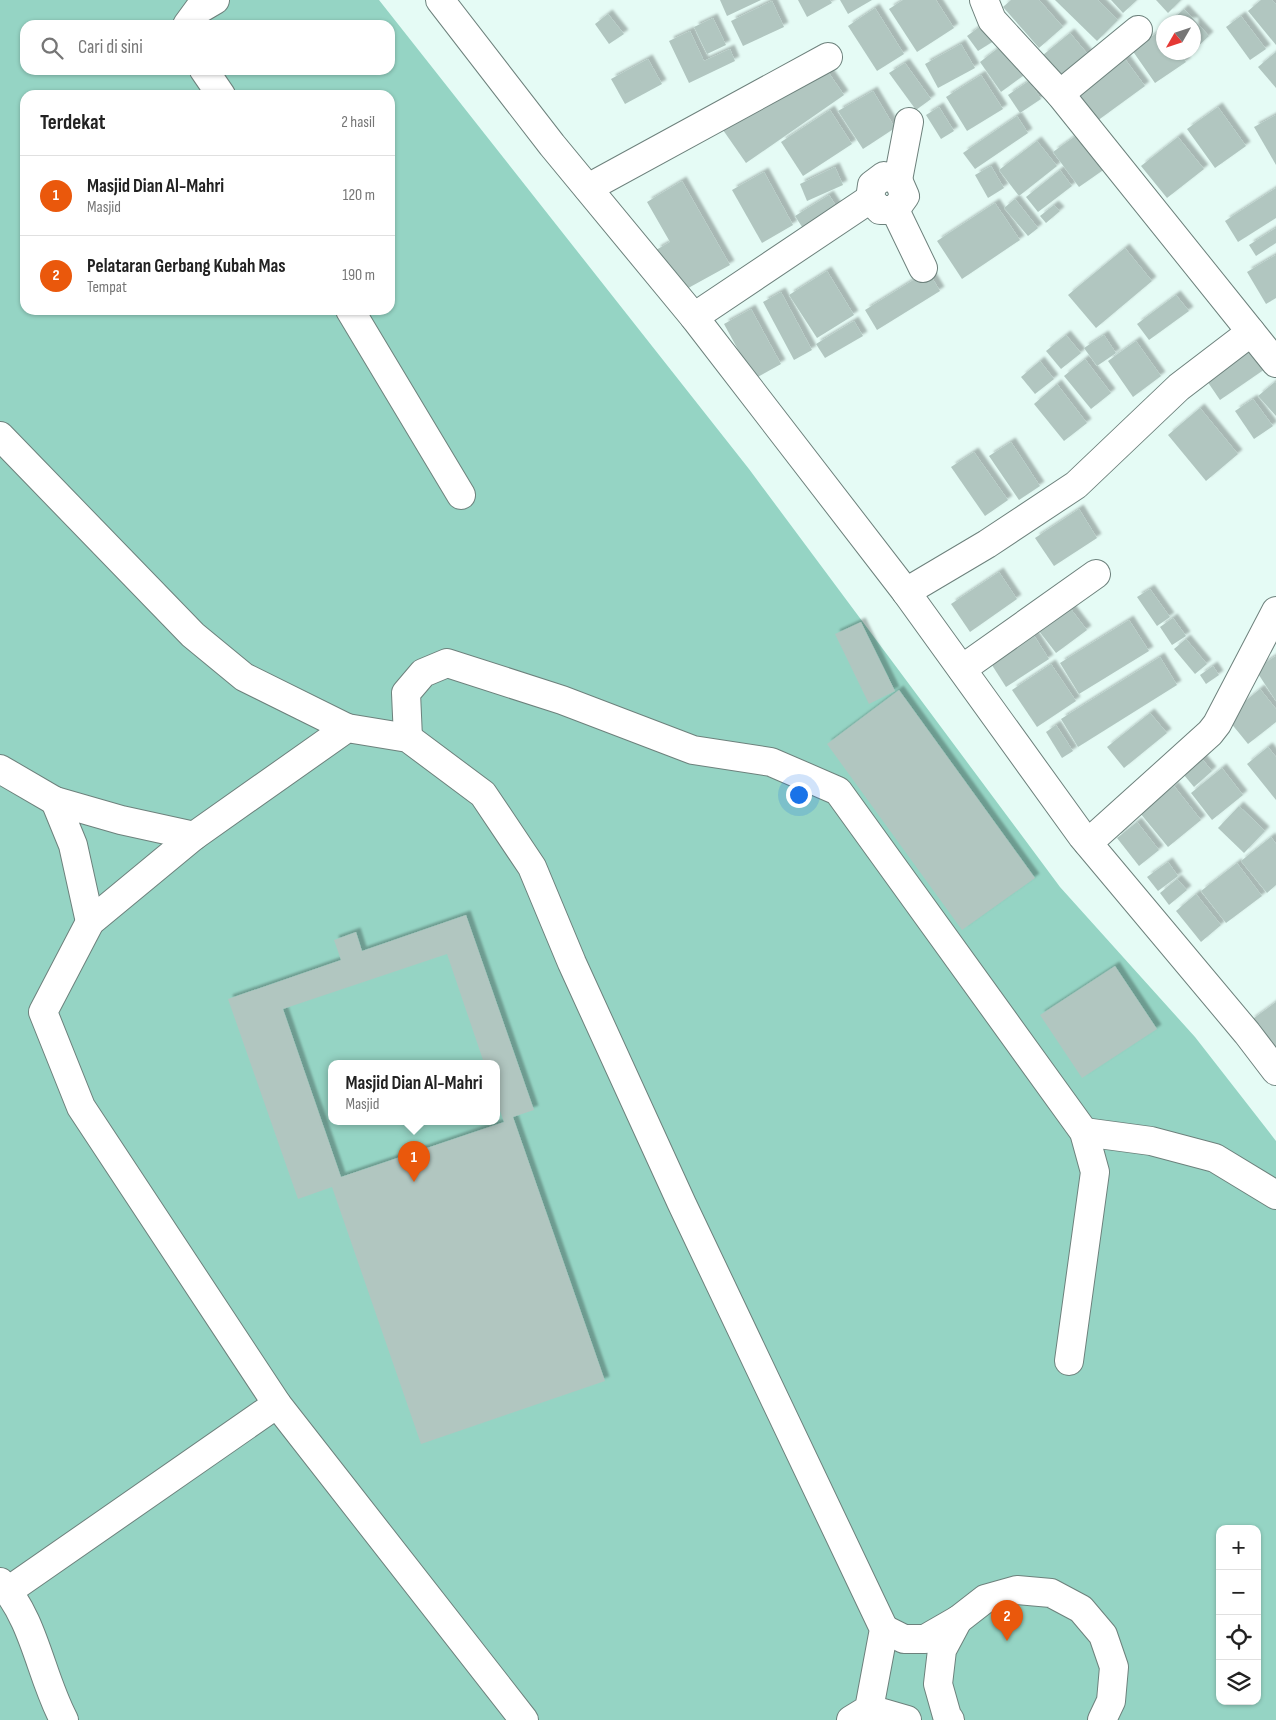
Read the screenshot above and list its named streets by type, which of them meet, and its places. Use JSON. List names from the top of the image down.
{
  "north": "bottom left",
  "page": {
    "search": "Cari di sini",
    "heading": ["Terdekat", "2 hasil"],
    "list": [
      {
        "mark": "1",
        "name": "Masjid Dian Al-Mahri",
        "note": "Masjid",
        "value": "120 m"
      },
      {
        "mark": "2",
        "name": "Pelataran Gerbang Kubah Mas",
        "note": "Tempat",
        "value": "190 m"
      }
    ],
    "popup": ["Masjid Dian Al-Mahri", "Masjid"],
    "pins": ["1", "2"],
    "map_buttons": ["+", "−"]
  }
}
